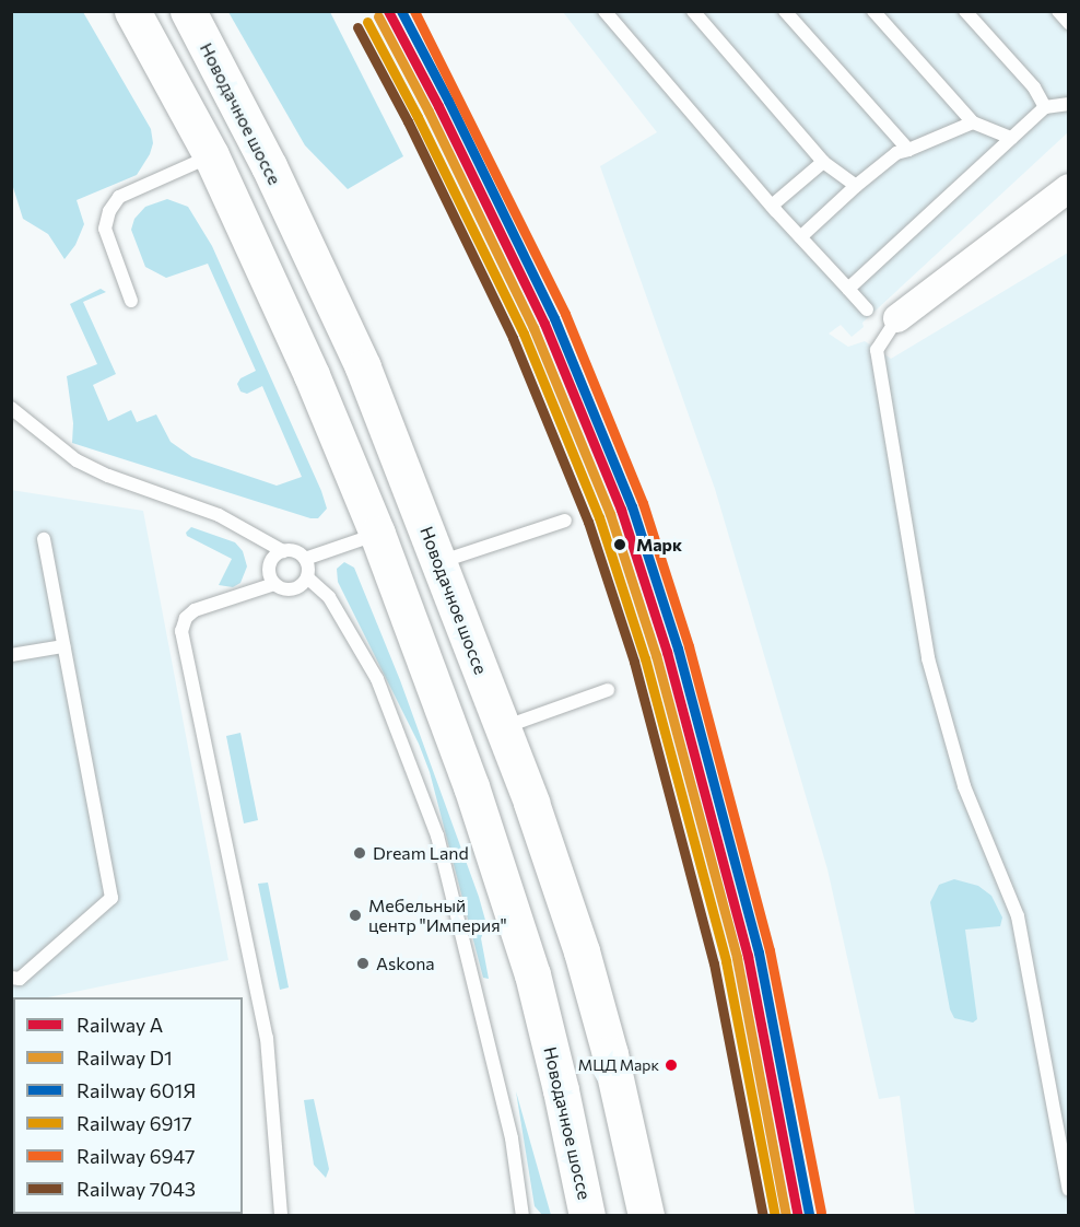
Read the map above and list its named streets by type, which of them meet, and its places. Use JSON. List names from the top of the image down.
{
  "streets": {
    "main road": ["Новодачное шоссе"]
  },
  "places": [
    "Марк",
    "Dream Land",
    "Мебельный центр \"Империя\"",
    "Askona",
    "МЦД Марк"
  ],
  "lines": [
    "rail line A",
    "rail line 601Я",
    "rail line 6947",
    "rail line D1",
    "rail line 6917",
    "rail line 7043"
  ],
  "legend": [
    "Railway A",
    "Railway D1",
    "Railway 601Я",
    "Railway 6917",
    "Railway 6947",
    "Railway 7043"
  ]
}
